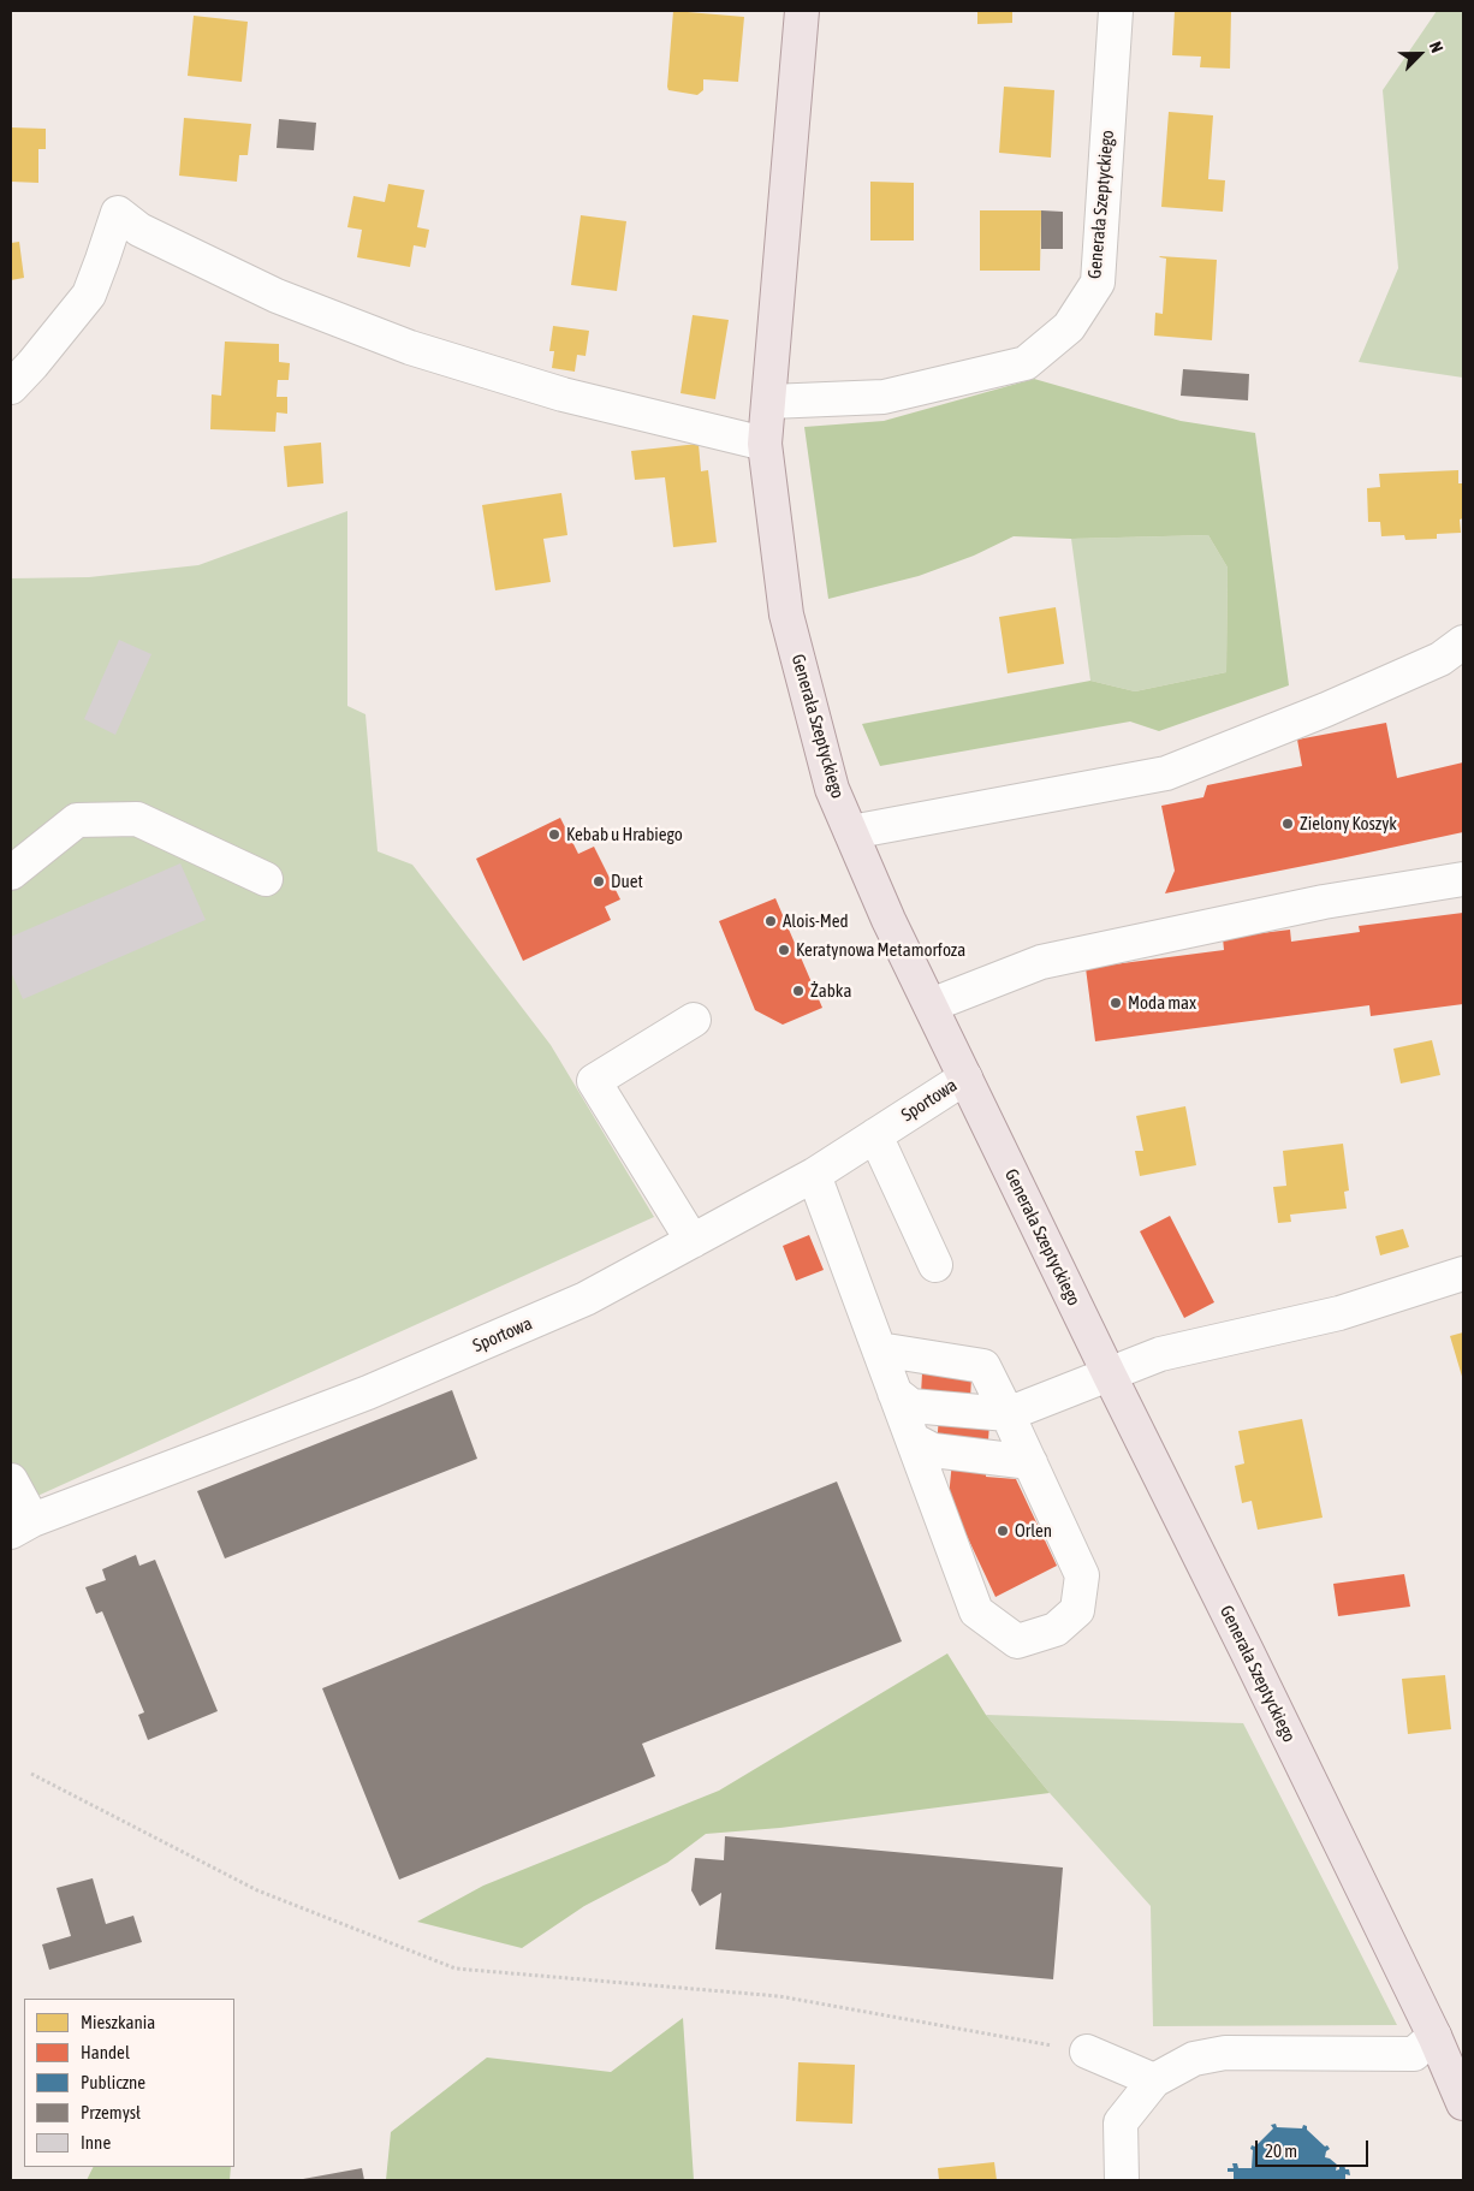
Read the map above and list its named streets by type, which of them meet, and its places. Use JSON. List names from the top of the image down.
{
  "streets": {
    "main road": ["Generała Szeptyckiego"],
    "street": ["Sportowa"]
  },
  "crossings": [
    ["Generała Szeptyckiego", "Sportowa"]
  ],
  "places": [
    "Zielony Koszyk",
    "Kebab u Hrabiego",
    "Duet",
    "Alois-Med",
    "Keratynowa Metamorfoza",
    "Żabka",
    "Moda max",
    "Orlen"
  ],
  "legend": [
    "Mieszkania",
    "Handel",
    "Publiczne",
    "Przemysł",
    "Inne"
  ],
  "scale_bar": "20 m",
  "north": "top right"
}
